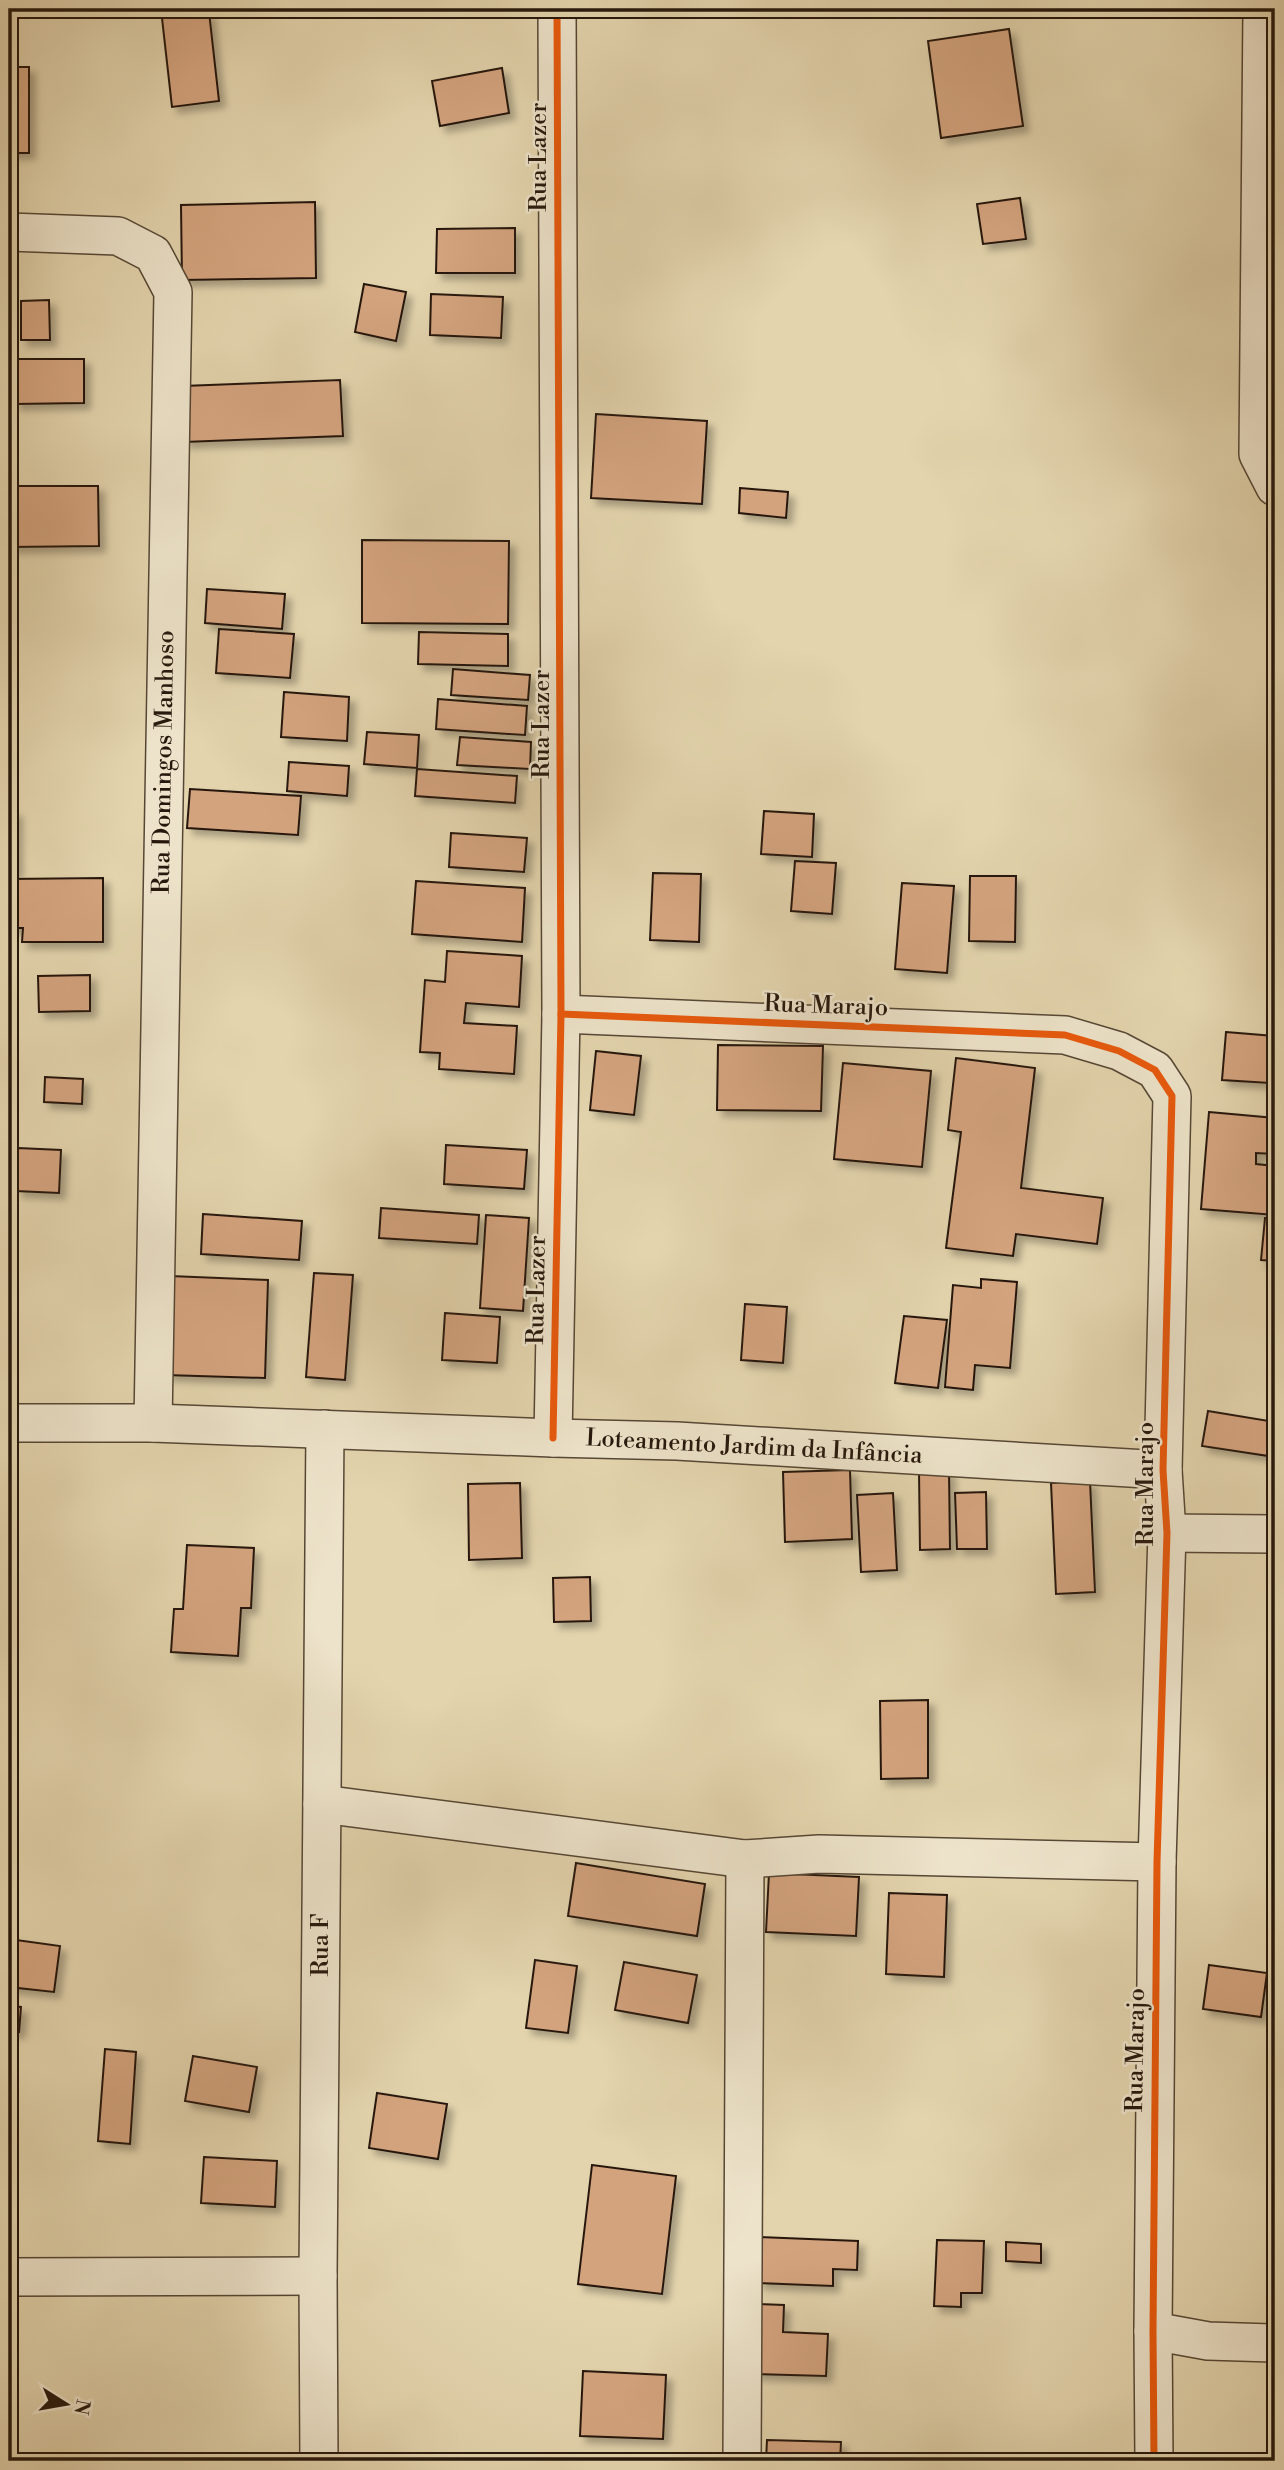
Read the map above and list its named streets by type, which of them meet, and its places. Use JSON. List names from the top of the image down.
{
  "streets": {
    "street": [
      "Rua Lazer",
      "Rua Domingos Manhoso",
      "Rua Marajo",
      "Loteamento Jardim da Infância",
      "Rua F"
    ]
  },
  "crossings": [
    ["Rua Lazer", "Rua Marajo"],
    ["Rua Lazer", "Loteamento Jardim da Infância"],
    ["Rua Domingos Manhoso", "Loteamento Jardim da Infância"],
    ["Rua Marajo", "Loteamento Jardim da Infância"],
    ["Loteamento Jardim da Infância", "Rua F"]
  ],
  "north": "right"
}
